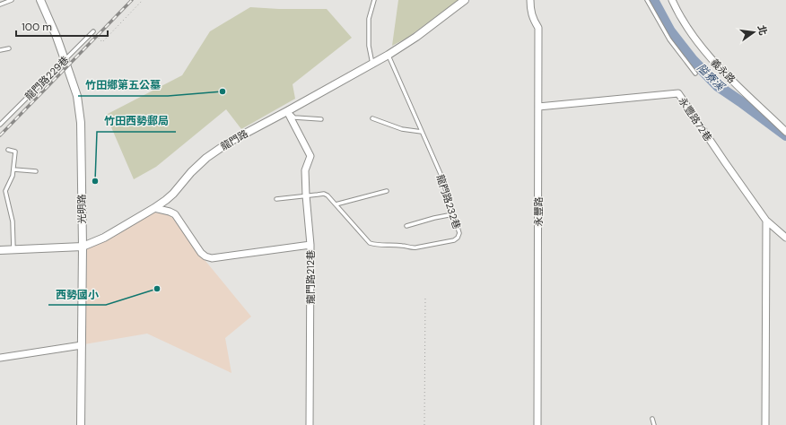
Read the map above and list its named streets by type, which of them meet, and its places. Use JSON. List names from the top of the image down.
{
  "streets": {
    "street": [
      "義永路",
      "永豐路72巷",
      "龍門路",
      "光明路",
      "永豐路",
      "龍門路212巷"
    ],
    "lane": ["龍門路229巷", "龍門路232巷"]
  },
  "crossings": [
    ["龍門路229巷", "光明路"],
    ["永豐路72巷", "永豐路"],
    ["龍門路", "龍門路232巷"],
    ["龍門路", "光明路"],
    ["龍門路", "龍門路212巷"]
  ],
  "water": ["隘寮溪"],
  "places": ["竹田鄉第五公墓", "竹田西勢郵局", "西勢國小"],
  "scale_bar": "100 m",
  "north": "right"
}
